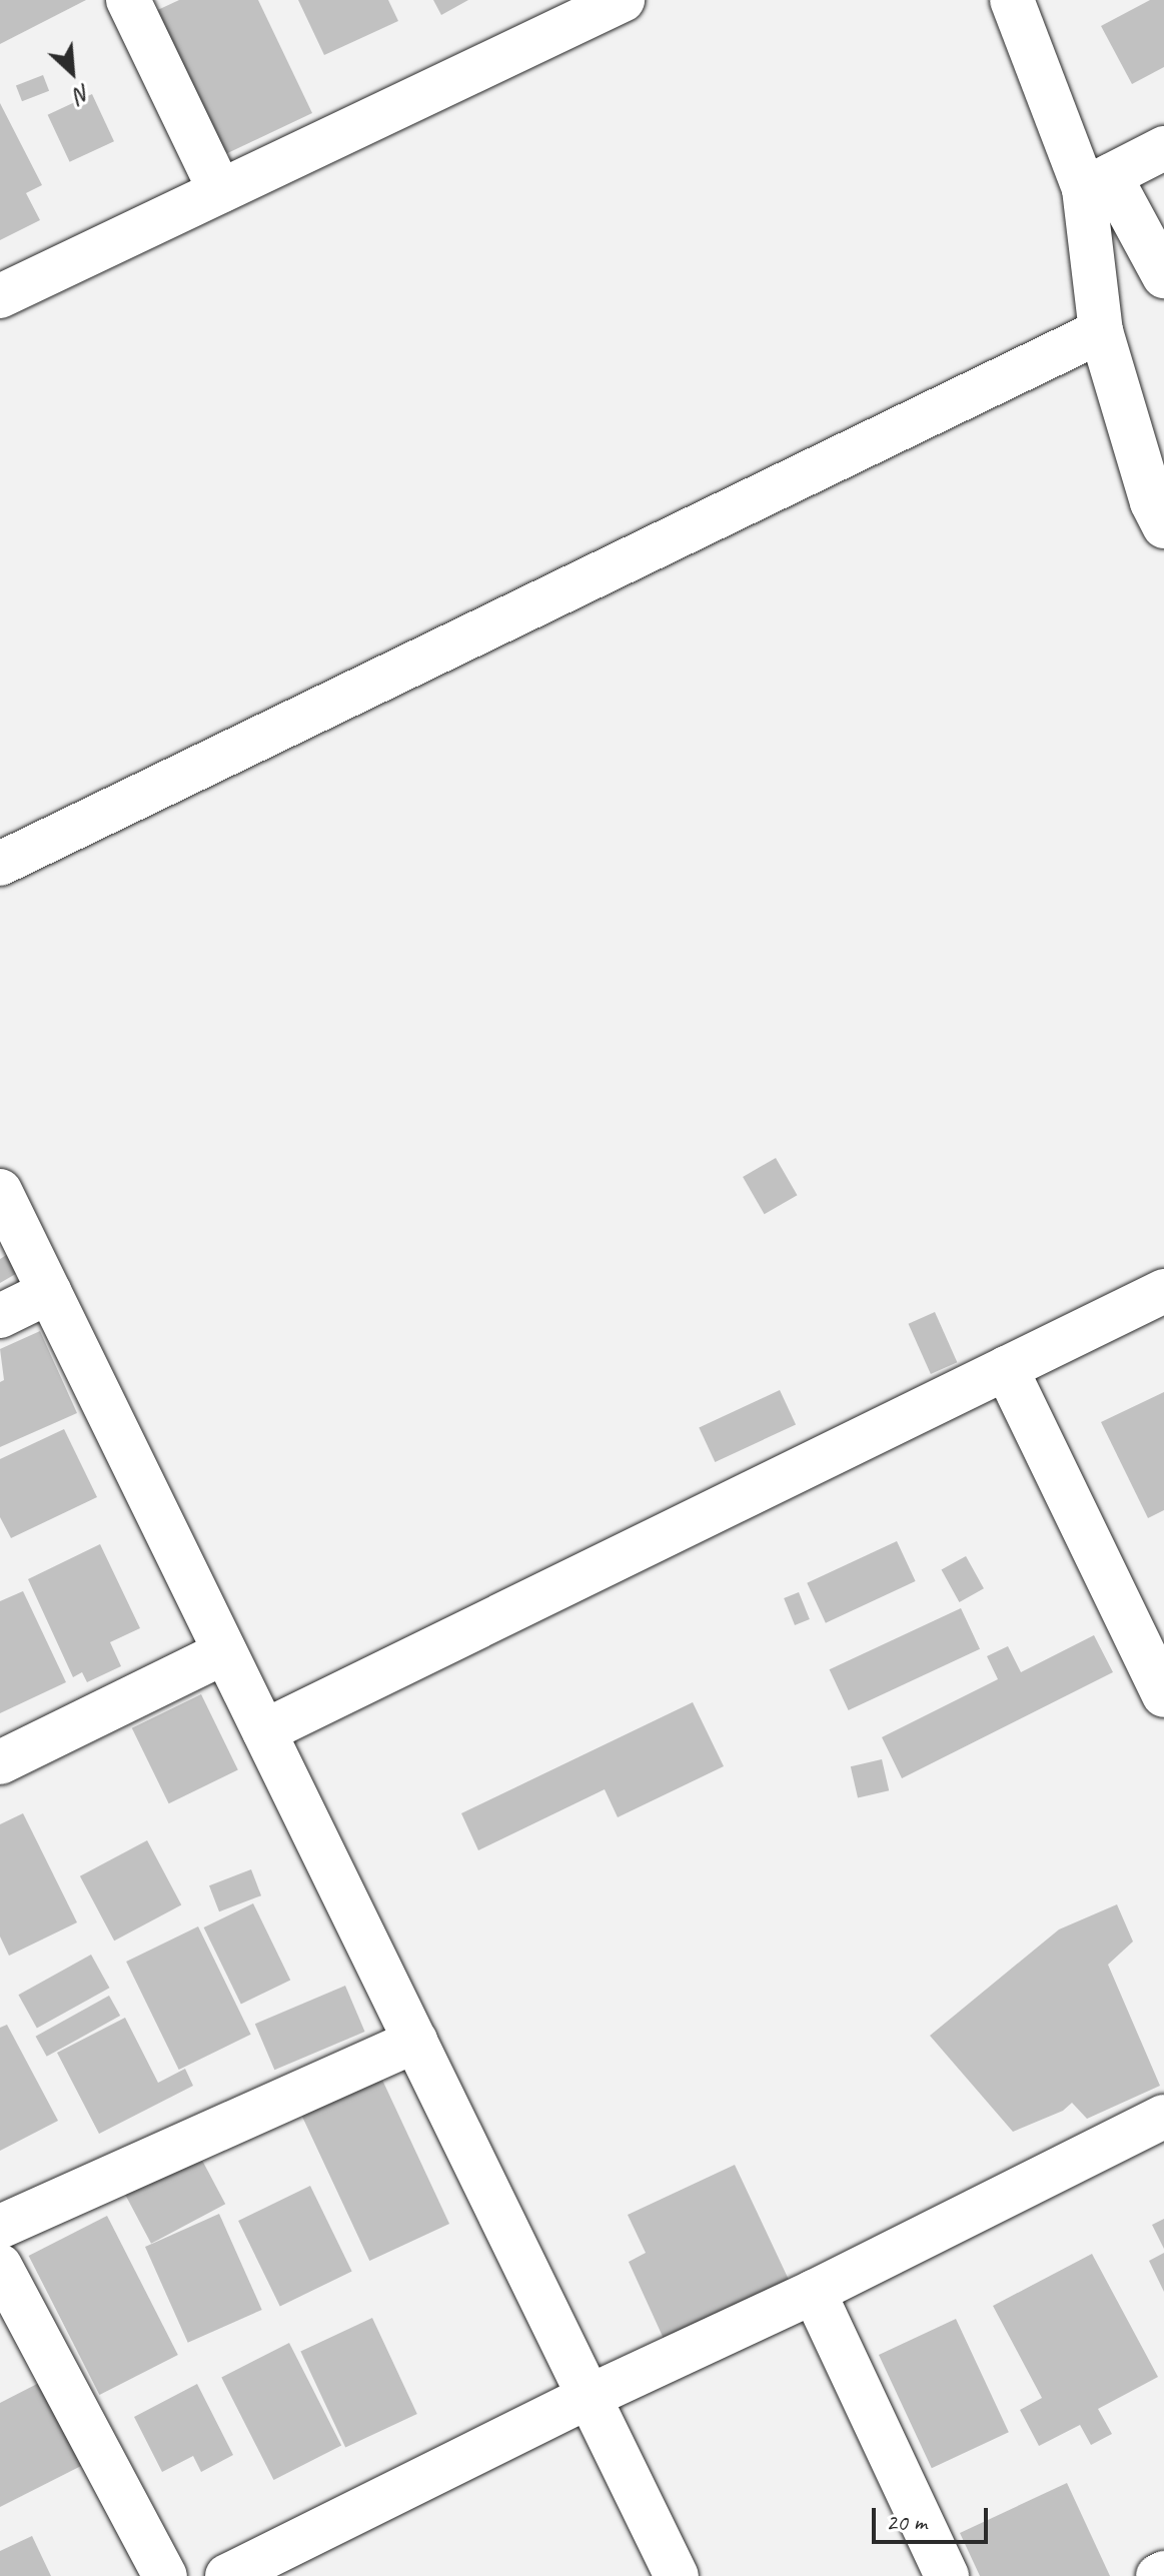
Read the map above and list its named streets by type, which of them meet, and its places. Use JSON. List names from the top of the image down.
{
  "scale_bar": "20 m",
  "north": "bottom right"
}
